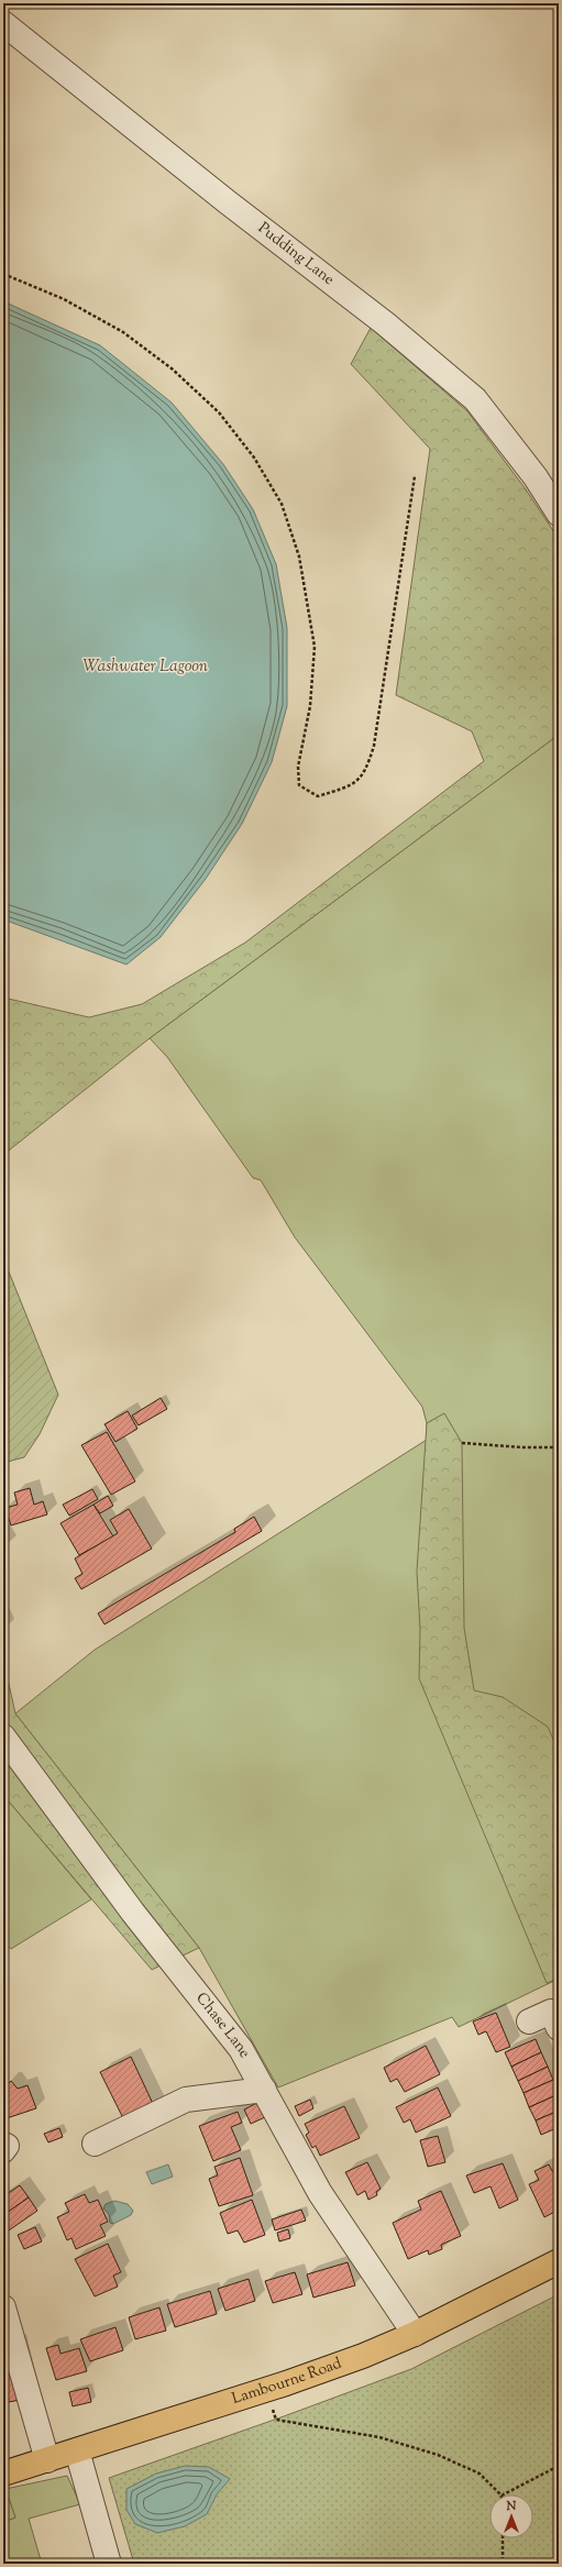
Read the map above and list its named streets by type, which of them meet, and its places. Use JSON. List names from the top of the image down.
{
  "streets": {
    "main road": ["Lambourne Road"],
    "street": ["Pudding Lane", "Chase Lane"]
  },
  "crossings": [
    ["Chase Lane", "Lambourne Road"]
  ],
  "water": ["Washwater Lagoon"],
  "north": "top"
}
